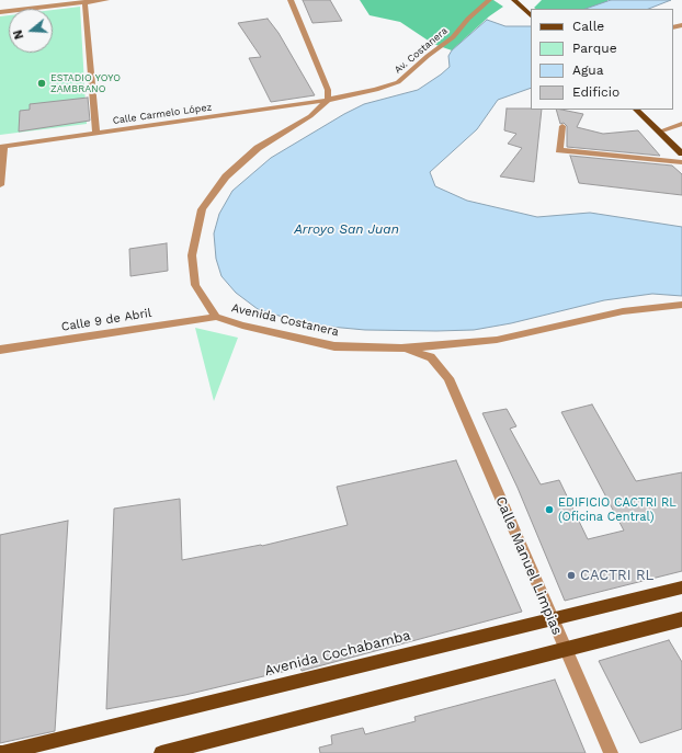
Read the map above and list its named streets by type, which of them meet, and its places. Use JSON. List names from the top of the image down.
{
  "streets": {
    "main road": ["Avenida Cochabamba"],
    "street": [
      "Av. Costanera",
      "Calle Carmelo López",
      "Calle 9 de Abril",
      "Avenida Costanera",
      "Calle Manuel Limpias"
    ]
  },
  "crossings": [
    ["Av. Costanera", "Calle Carmelo López"],
    ["Av. Costanera", "Avenida Costanera"],
    ["Calle Carmelo López", "Avenida Costanera"],
    ["Calle 9 de Abril", "Avenida Costanera"],
    ["Avenida Costanera", "Calle Manuel Limpias"],
    ["Calle Manuel Limpias", "Avenida Cochabamba"]
  ],
  "water": ["Arroyo San Juan"],
  "places": ["ESTADIO YOYO ZAMBRANO", "EDIFICIO CACTRI RL (Oficina Central)", "CACTRI RL"],
  "legend": [
    "Calle",
    "Parque",
    "Agua",
    "Edificio"
  ],
  "north": "left"
}
